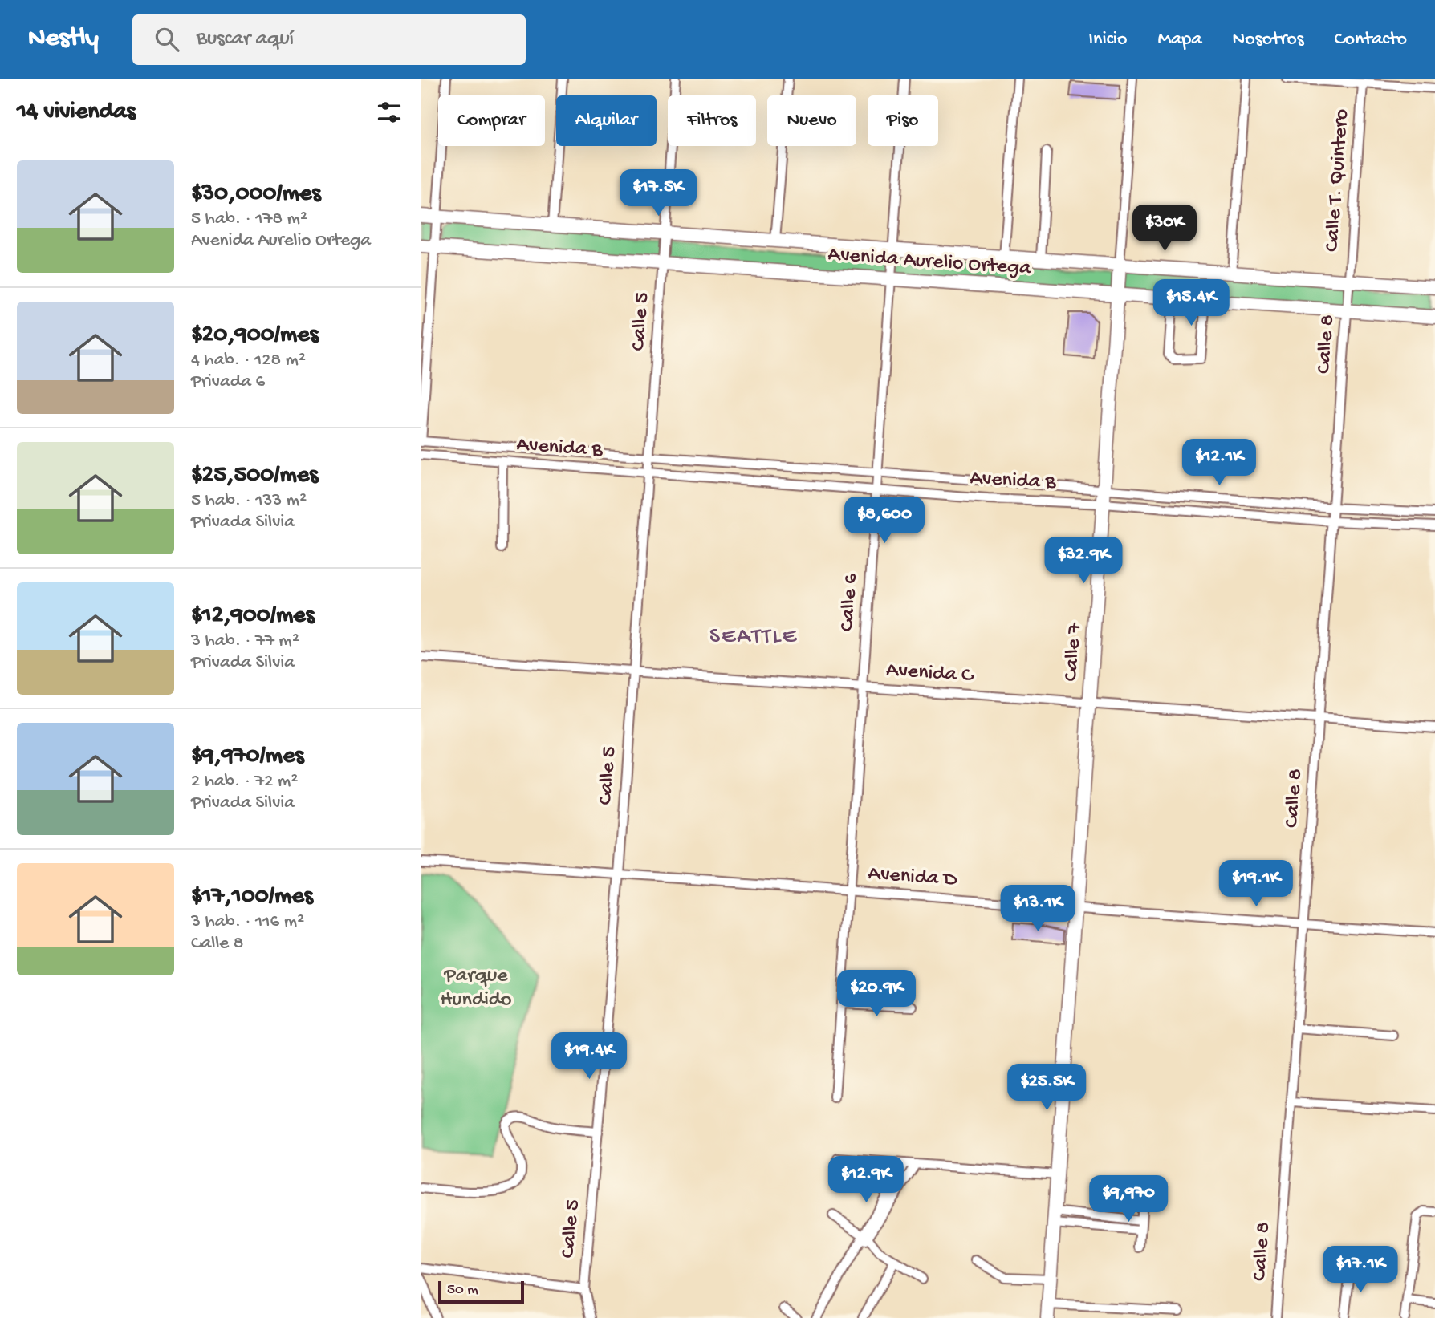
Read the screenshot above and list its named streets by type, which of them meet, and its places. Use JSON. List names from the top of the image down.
{
  "streets": {
    "main road": ["Avenida Aurelio Ortega", "Calle 7"],
    "street": [
      "Calle T. Quintero",
      "Calle 5",
      "Calle 8",
      "Avenida B",
      "Calle 6",
      "Avenida C",
      "Avenida D"
    ]
  },
  "crossings": [
    ["Calle T. Quintero", "Avenida Aurelio Ortega"],
    ["Calle T. Quintero", "Calle 8"],
    ["Avenida Aurelio Ortega", "Calle 5"],
    ["Avenida Aurelio Ortega", "Calle 8"],
    ["Avenida Aurelio Ortega", "Calle 6"],
    ["Avenida Aurelio Ortega", "Calle 7"],
    ["Calle 5", "Avenida B"],
    ["Calle 5", "Avenida C"],
    ["Calle 5", "Avenida D"],
    ["Calle 8", "Avenida B"],
    ["Calle 8", "Avenida C"],
    ["Calle 8", "Avenida D"],
    ["Avenida B", "Calle 6"],
    ["Avenida B", "Calle 7"],
    ["Calle 6", "Avenida C"],
    ["Calle 6", "Avenida D"],
    ["Calle 7", "Avenida C"],
    ["Calle 7", "Avenida D"]
  ],
  "districts": ["SEATTLE"],
  "parks": ["Parque Hundido"],
  "scale_bar": "50 m",
  "page": {
    "header": "Nestly",
    "search": "Buscar aquí",
    "nav": [
      "Inicio",
      "Mapa",
      "Nosotros",
      "Contacto"
    ],
    "heading": "14 viviendas",
    "chip": [
      "Comprar",
      "Alquilar",
      "Filtros",
      "Nuevo",
      "Piso"
    ],
    "list": [
      {
        "name": "$30,000/mes",
        "note": "5 hab. · 178 m² · Avenida Aurelio Ortega"
      },
      {
        "name": "$20,900/mes",
        "note": "4 hab. · 128 m² · Privada 6"
      },
      {
        "name": "$25,500/mes",
        "note": "5 hab. · 133 m² · Privada Silvia"
      },
      {
        "name": "$12,900/mes",
        "note": "3 hab. · 77 m² · Privada Silvia"
      },
      {
        "name": "$9,970/mes",
        "note": "2 hab. · 72 m² · Privada Silvia"
      },
      {
        "name": "$17,100/mes",
        "note": "3 hab. · 116 m² · Calle 8"
      }
    ],
    "price": [
      "$17.5K",
      "$30K",
      "$15.4K",
      "$12.1K",
      "$8,600",
      "$32.9K",
      "$19.1K",
      "$13.1K",
      "$20.9K",
      "$19.4K",
      "$25.5K",
      "$12.9K",
      "$9,970",
      "$17.1K"
    ],
    "scale": "50 m"
  }
}
